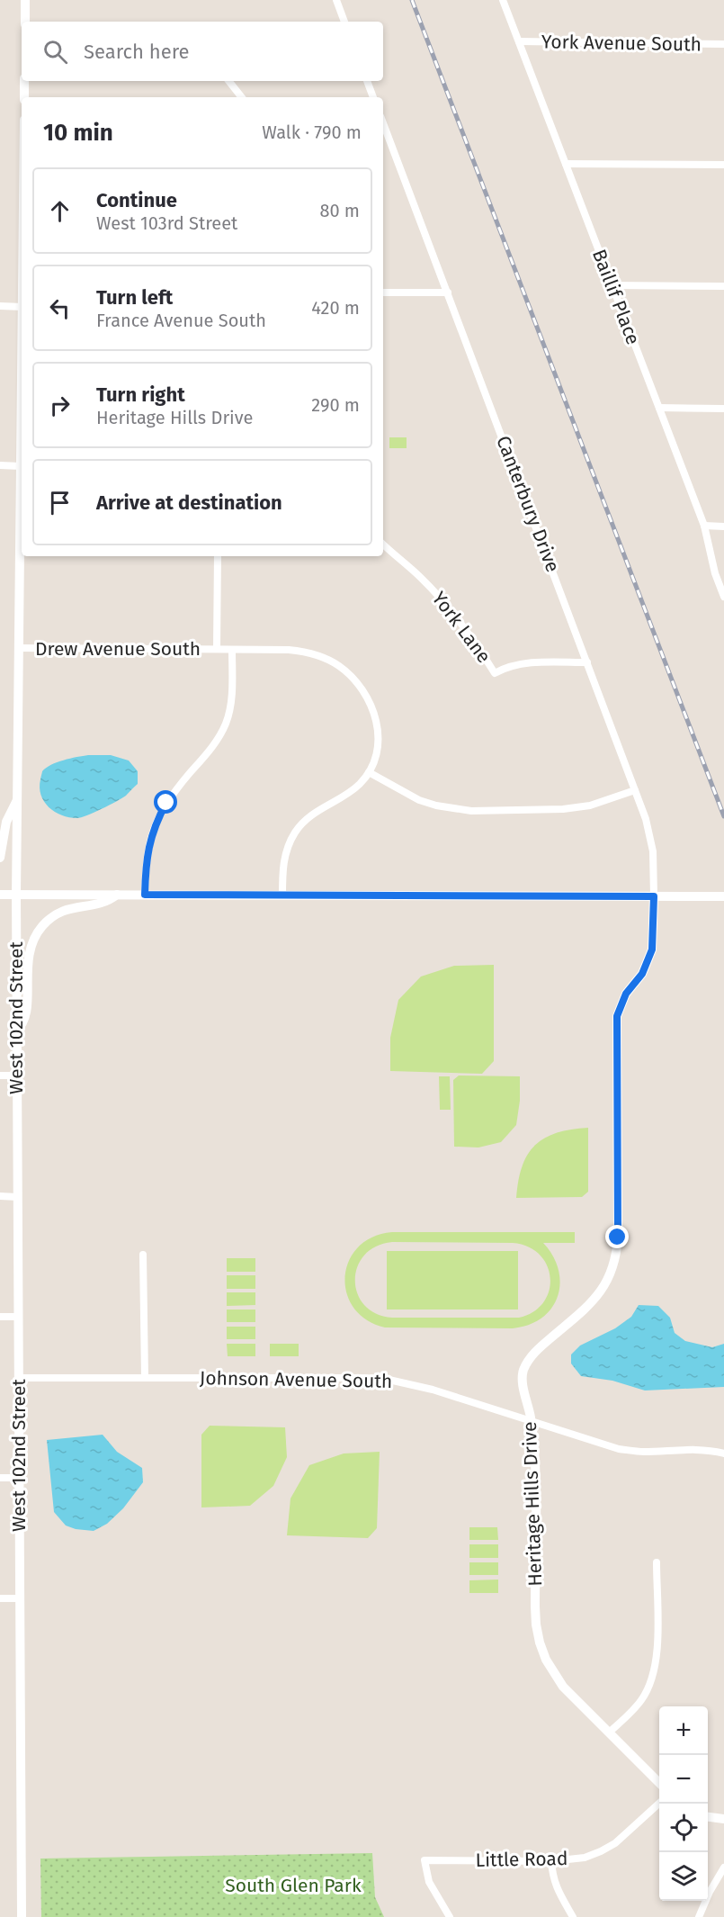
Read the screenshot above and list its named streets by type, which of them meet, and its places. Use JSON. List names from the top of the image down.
{
  "streets": {
    "street": [
      "York Avenue South",
      "Baillif Place",
      "Canterbury Drive",
      "York Lane",
      "Drew Avenue South",
      "West 102nd Street",
      "Johnson Avenue South",
      "Heritage Hills Drive",
      "Little Road"
    ]
  },
  "crossings": [
    ["York Avenue South", "Baillif Place"],
    ["Canterbury Drive", "York Lane"],
    ["Canterbury Drive", "Heritage Hills Drive"],
    ["Drew Avenue South", "West 102nd Street"],
    ["West 102nd Street", "Johnson Avenue South"],
    ["Johnson Avenue South", "Heritage Hills Drive"]
  ],
  "parks": ["South Glen Park"],
  "page": {
    "search": "Search here",
    "heading": ["10 min", "Walk · 790 m"],
    "list": [
      ["Continue", "West 103rd Street", "80 m"],
      ["Turn left", "France Avenue South", "420 m"],
      ["Turn right", "Heritage Hills Drive", "290 m"],
      "Arrive at destination"
    ],
    "map_buttons": ["+", "−"]
  }
}
